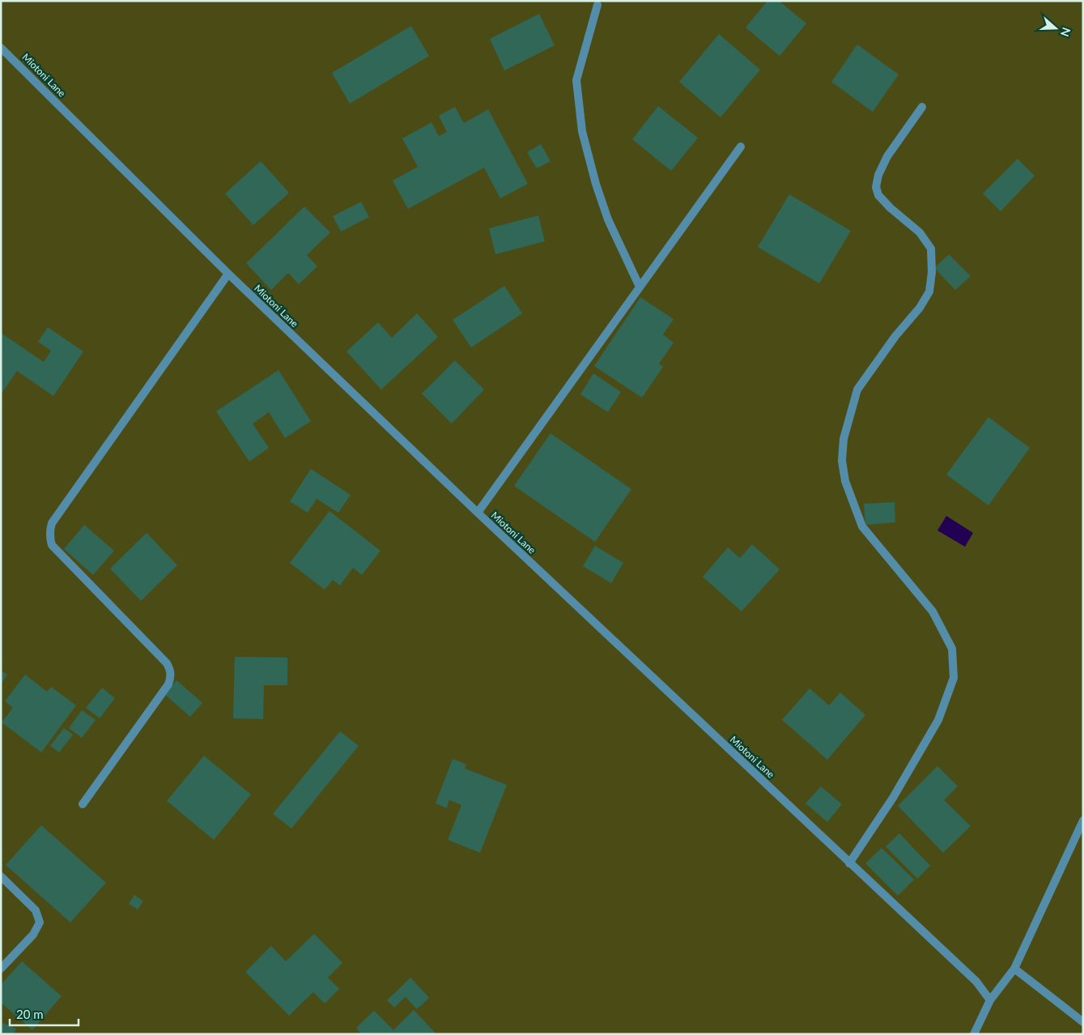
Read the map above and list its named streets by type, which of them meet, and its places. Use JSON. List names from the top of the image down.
{
  "streets": {
    "street": ["Miotoni Lane"]
  },
  "scale_bar": "20 m",
  "north": "right"
}
